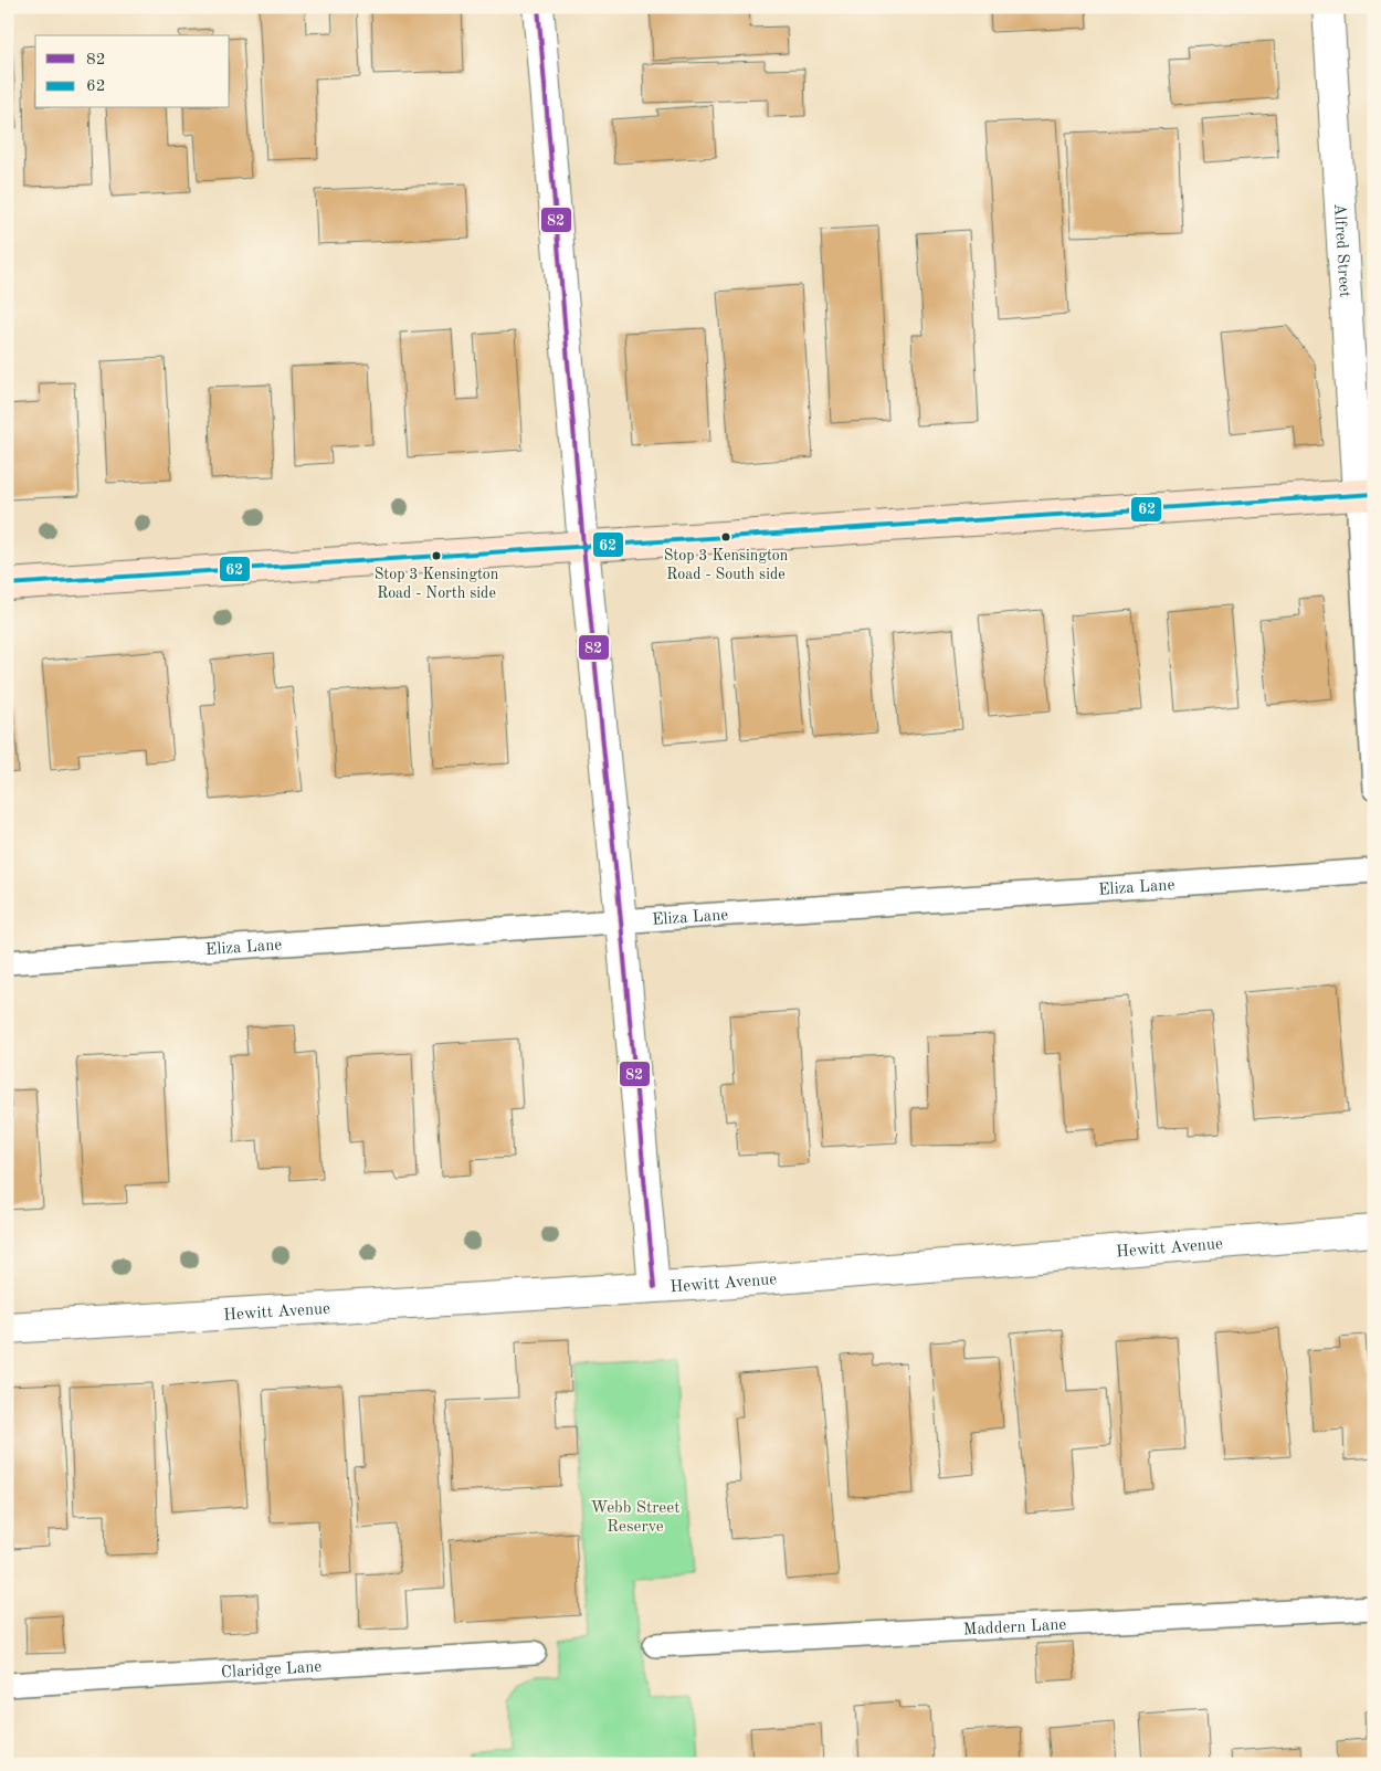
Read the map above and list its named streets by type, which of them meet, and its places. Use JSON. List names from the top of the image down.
{
  "streets": {
    "street": ["Alfred Street", "Hewitt Avenue"],
    "lane": ["Eliza Lane", "Maddern Lane", "Claridge Lane"]
  },
  "parks": ["Webb Street Reserve"],
  "places": ["Stop 3 Kensington Road - South side", "Stop 3 Kensington Road - North side"],
  "lines": ["transit line 82", "transit line 62"],
  "legend": ["82", "62"]
}
